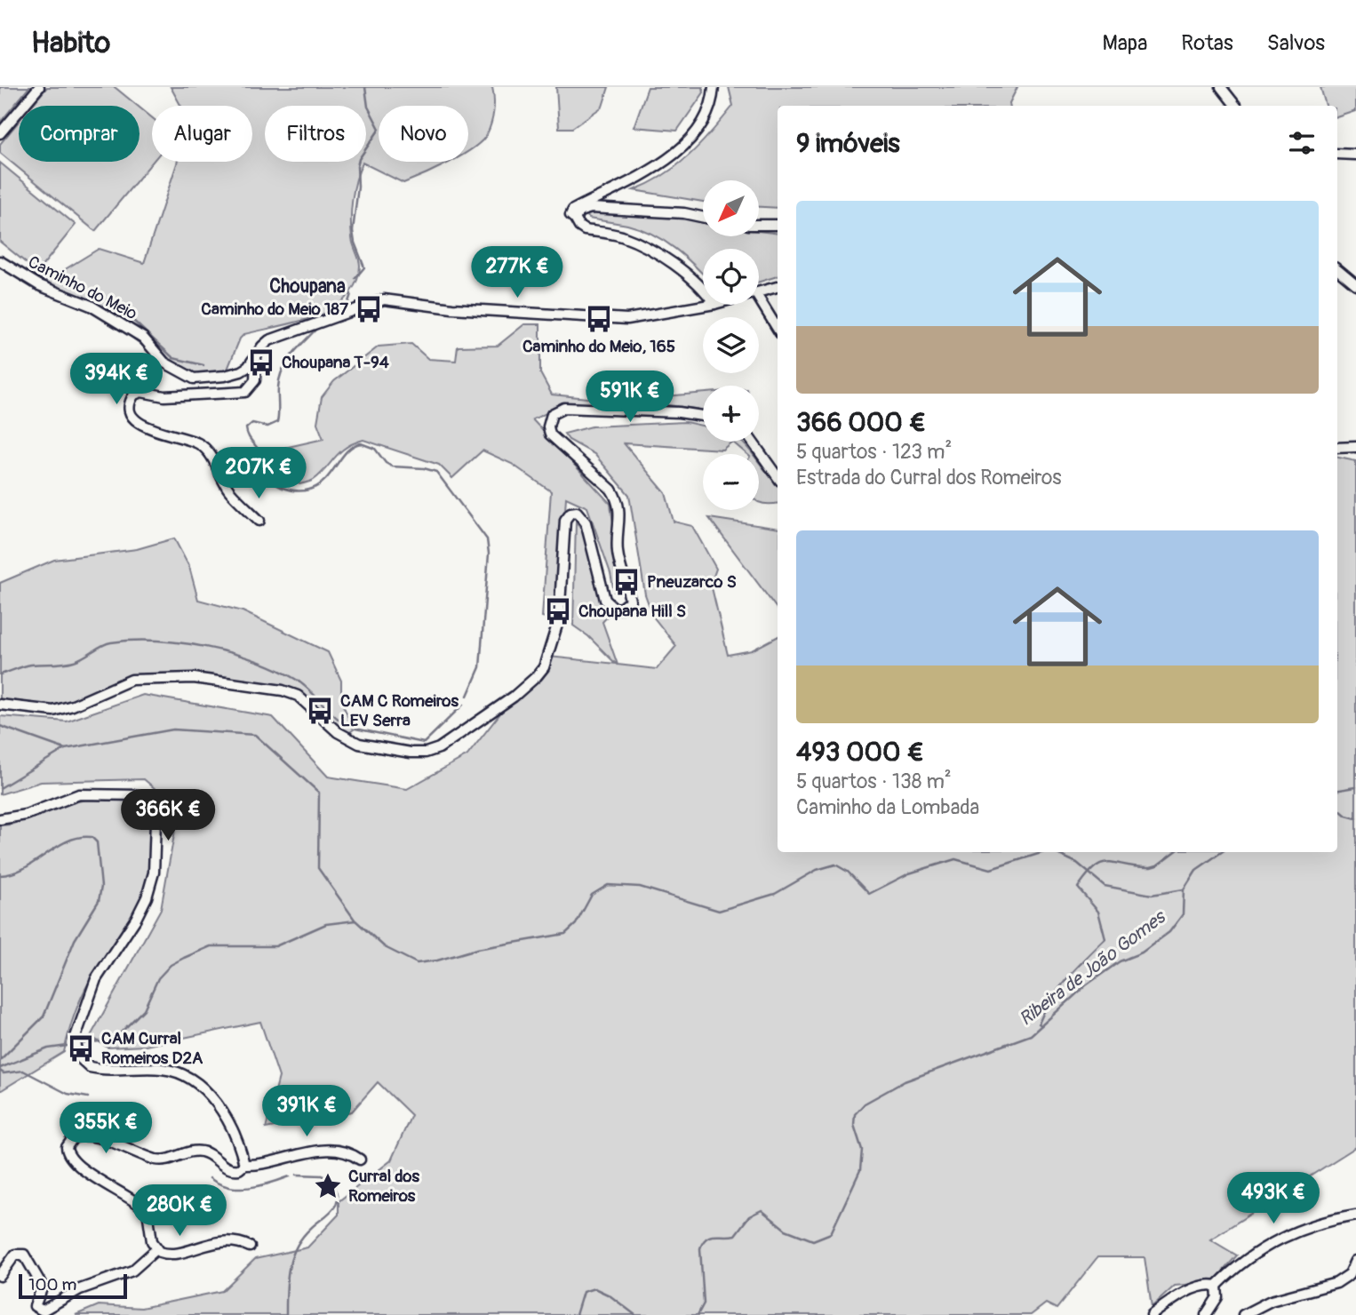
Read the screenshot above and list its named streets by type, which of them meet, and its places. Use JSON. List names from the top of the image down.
{
  "streets": {
    "street": ["Caminho do Meio"]
  },
  "districts": ["Choupana"],
  "water": ["Ribeira de João Gomes"],
  "places": {
    "bus stop": [
      "Caminho do Meio 187",
      "Caminho do Meio, 165",
      "Choupana T-94",
      "Pneuzarco S",
      "Choupana Hill S",
      "CAM C Romeiros LEV Serra",
      "CAM Curral Romeiros D2A"
    ],
    "place": ["Curral dos Romeiros"]
  },
  "scale_bar": "100 m",
  "north": "bottom left",
  "page": {
    "header": "Habito",
    "nav": ["Mapa", "Rotas", "Salvos"],
    "chip": [
      "Comprar",
      "Alugar",
      "Filtros",
      "Novo"
    ],
    "heading": "9 imóveis",
    "map_buttons": ["+", "−"],
    "list": [
      {
        "name": "366 000 €",
        "note": "5 quartos · 123 m² · Estrada do Curral dos Romeiros"
      },
      {
        "name": "493 000 €",
        "note": "5 quartos · 138 m² · Caminho da Lombada"
      }
    ],
    "price": [
      "277K €",
      "394K €",
      "591K €",
      "207K €",
      "366K €",
      "391K €",
      "355K €",
      "493K €",
      "280K €"
    ],
    "scale": "100 m"
  }
}
